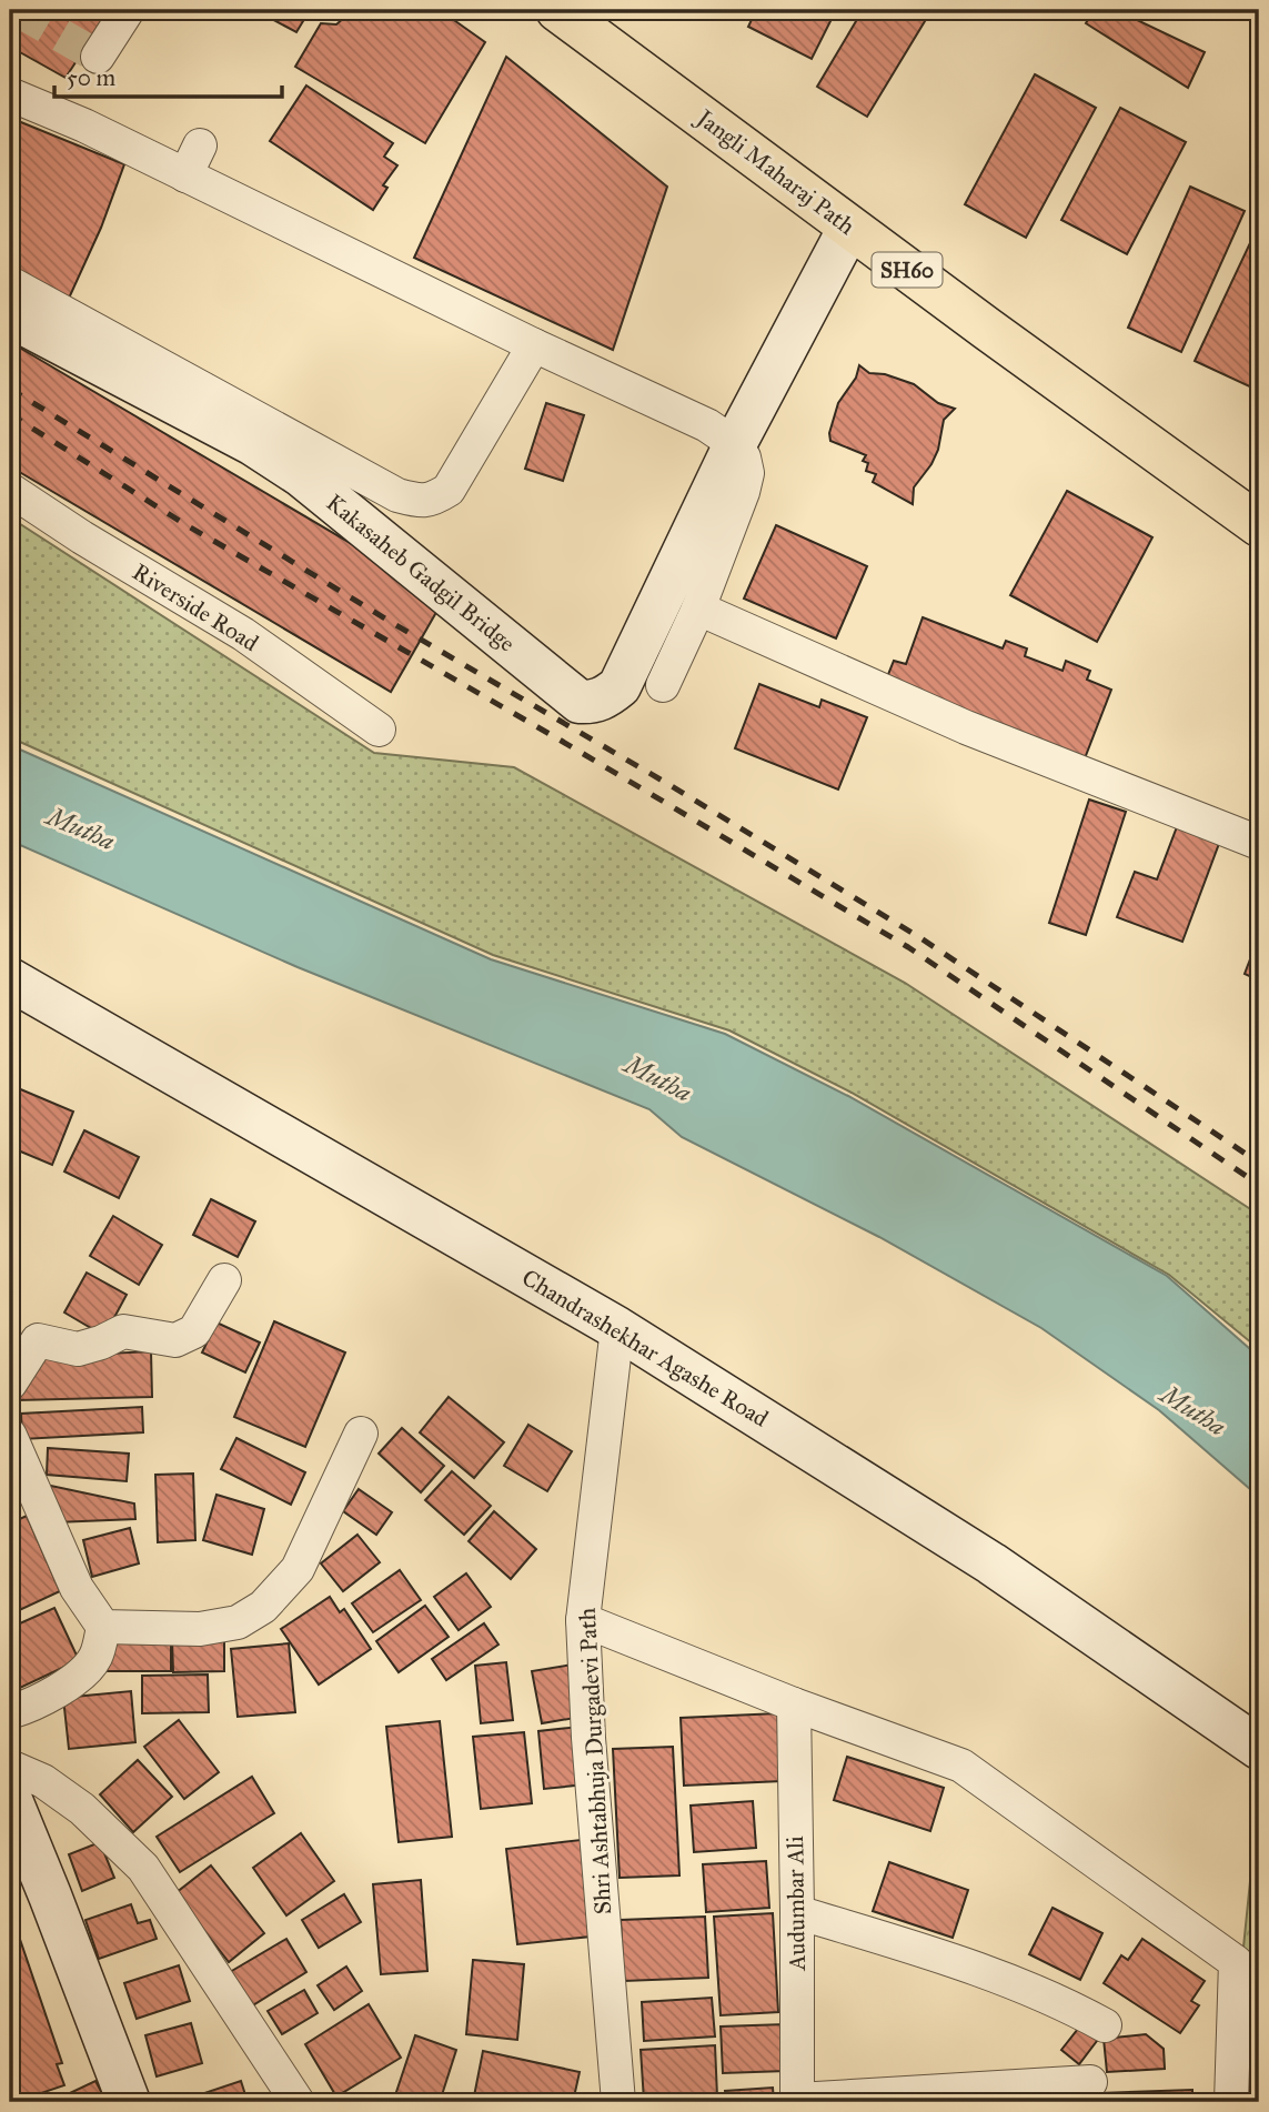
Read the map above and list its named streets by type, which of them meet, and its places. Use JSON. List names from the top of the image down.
{
  "streets": {
    "main road": ["Jangli Maharaj Path", "SH60"],
    "street": [
      "Kakasaheb Gadgil Bridge",
      "Riverside Road",
      "Chandrashekhar Agashe Road",
      "Shri Ashtabhuja Durgadevi Path",
      "Audumbar Ali"
    ]
  },
  "crossings": [
    ["Chandrashekhar Agashe Road", "Shri Ashtabhuja Durgadevi Path"]
  ],
  "water": ["Mutha"],
  "scale_bar": "50 m"
}
